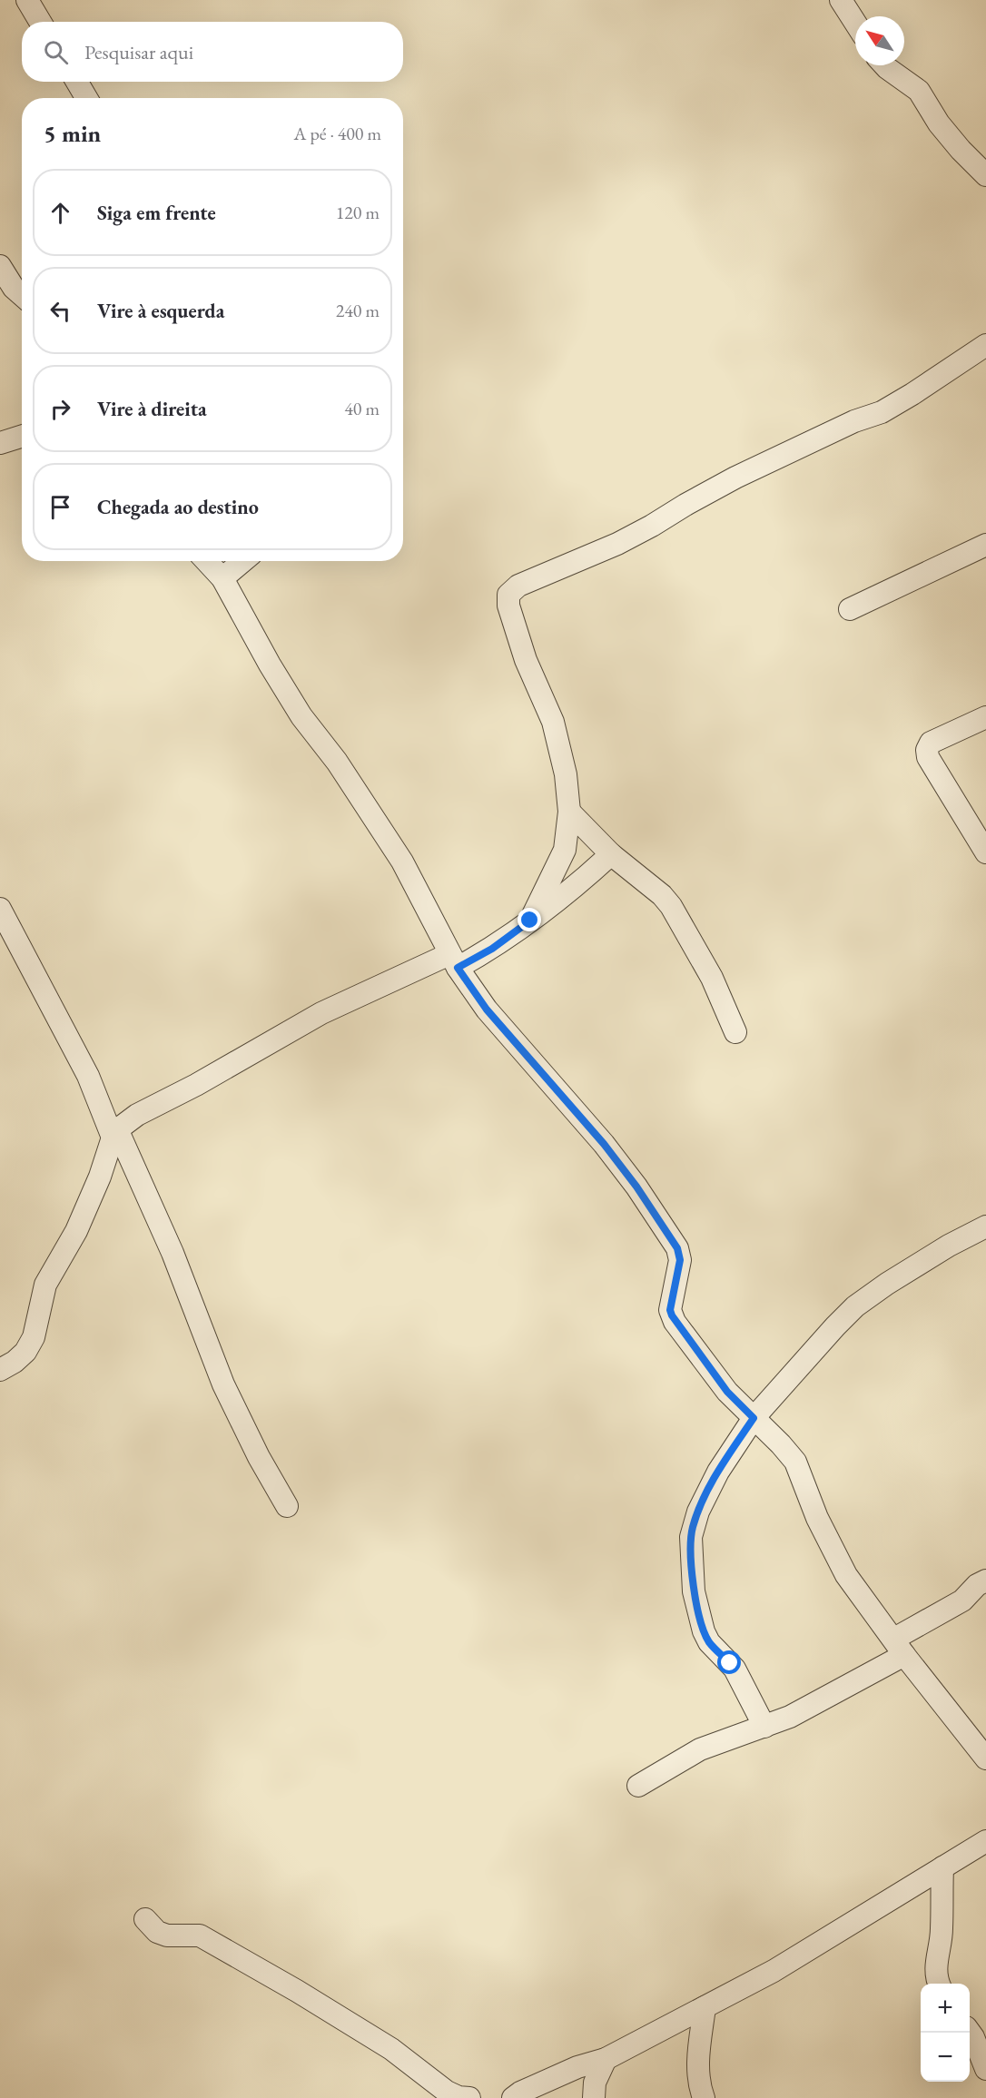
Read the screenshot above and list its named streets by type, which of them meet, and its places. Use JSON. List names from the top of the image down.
{
  "north": "top left",
  "page": {
    "search": "Pesquisar aqui",
    "heading": ["5 min", "A pé · 400 m"],
    "list": [
      ["Siga em frente", "120 m"],
      ["Vire à esquerda", "240 m"],
      ["Vire à direita", "40 m"],
      "Chegada ao destino"
    ],
    "map_buttons": ["+", "−"]
  }
}
